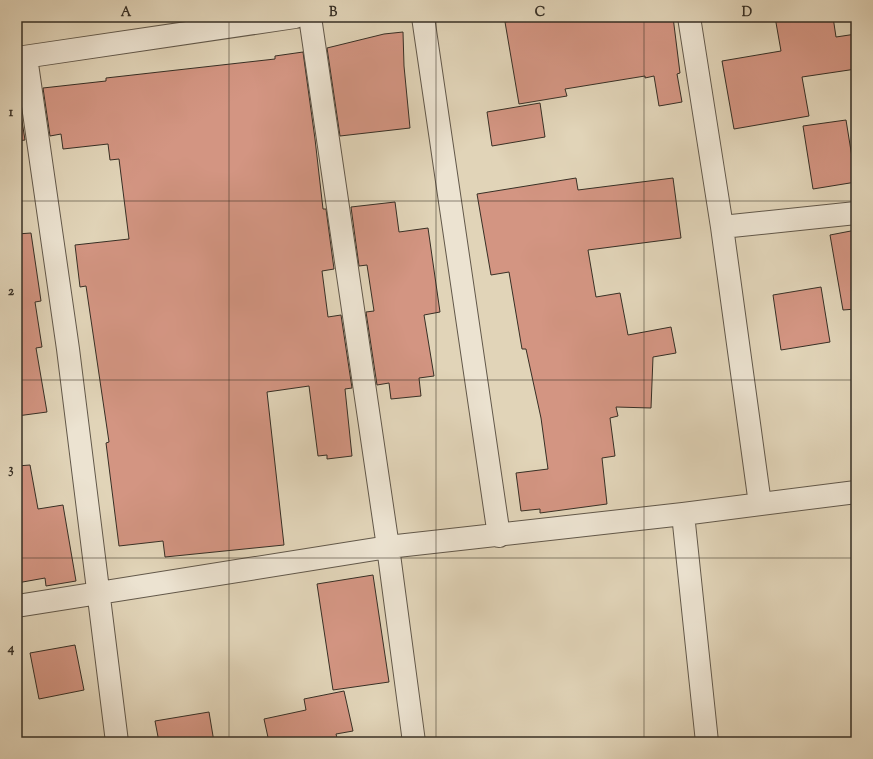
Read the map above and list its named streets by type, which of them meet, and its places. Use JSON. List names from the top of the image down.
{
  "grid": {
    "columns": [
      "A",
      "B",
      "C",
      "D"
    ],
    "rows": [
      "1",
      "2",
      "3",
      "4"
    ]
  }
}
